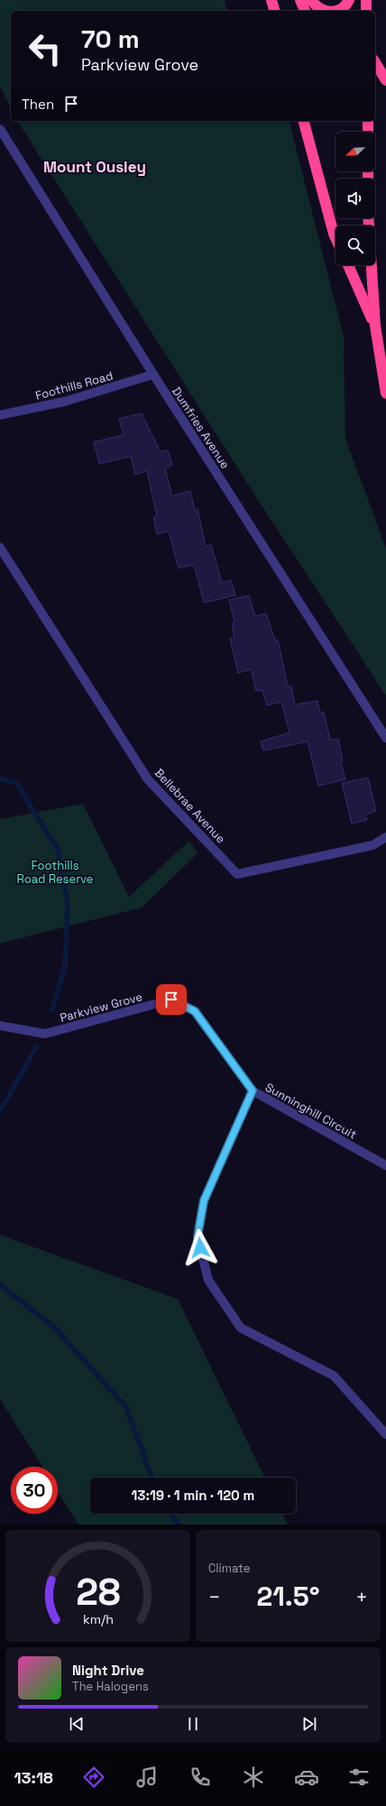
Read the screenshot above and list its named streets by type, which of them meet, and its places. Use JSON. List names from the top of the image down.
{
  "streets": {
    "street": [
      "Foothills Road",
      "Dumfries Avenue",
      "Bellebrae Avenue",
      "Parkview Grove",
      "Sunninghill Circuit"
    ]
  },
  "crossings": [
    ["Foothills Road", "Dumfries Avenue"],
    ["Parkview Grove", "Sunninghill Circuit"]
  ],
  "districts": ["Mount Ousley"],
  "parks": ["Foothills Road Reserve"],
  "north": "bottom left",
  "page": {
    "turn": ["70 m", "Parkview Grove"],
    "then": "Then",
    "limit": "30",
    "trip": "13:19 · 1 min · 120 m",
    "tile": "Climate",
    "heat": ["−", "21.5°", "+"],
    "song": ["Night Drive", "The Halogens"],
    "tabs": "13:18",
    "gauge": ["28", "km/h"]
  }
}
